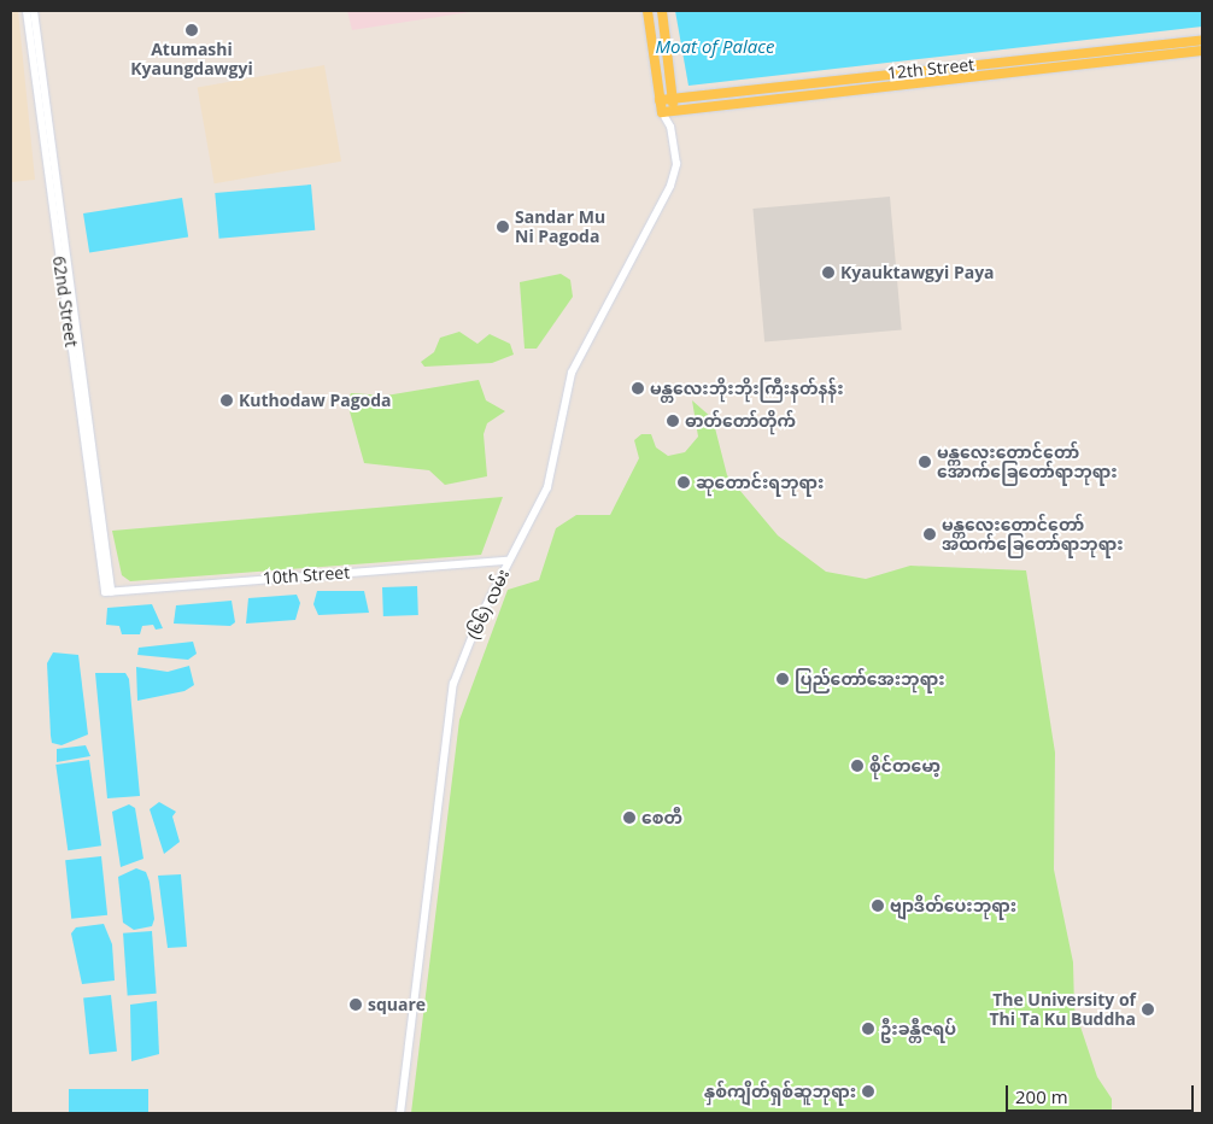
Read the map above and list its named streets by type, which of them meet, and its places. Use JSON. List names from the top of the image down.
{
  "streets": {
    "main road": [
      "12th Street",
      "62nd Street",
      "10th Street",
      "(၆၆) လမ်း"
    ]
  },
  "crossings": [
    ["12th Street", "(၆၆) လမ်း"],
    ["62nd Street", "10th Street"],
    ["10th Street", "(၆၆) လမ်း"]
  ],
  "water": ["Moat of Palace"],
  "places": [
    "Atumashi Kyaungdawgyi",
    "Sandar Mu Ni Pagoda",
    "Kyauktawgyi Paya",
    "မန္တလေးဘိုးဘိုးကြီးနတ်နန်း",
    "Kuthodaw Pagoda",
    "ဓာတ်တော်တိုက်",
    "မန္တ‌လေးတောင်တော် အောက်ခြေတော်ရာဘုရား‌",
    "ဆုတောင်းရဘုရား",
    "မန္တ‌လေးတောင်တော် အထက်ခြေတော်ရာဘုရား‌",
    "ပြည်တော်အေးဘုရား",
    "စိုင်တမော့",
    "စေတီ",
    "ဗျာဒိတ်ပေးဘုရား",
    "square",
    "The University of Thi Ta Ku Buddha",
    "ဦးခန္တီဇရပ်",
    "နှစ်ကျိတ်ရှစ်ဆူဘုရား"
  ],
  "scale_bar": "200 m"
}
